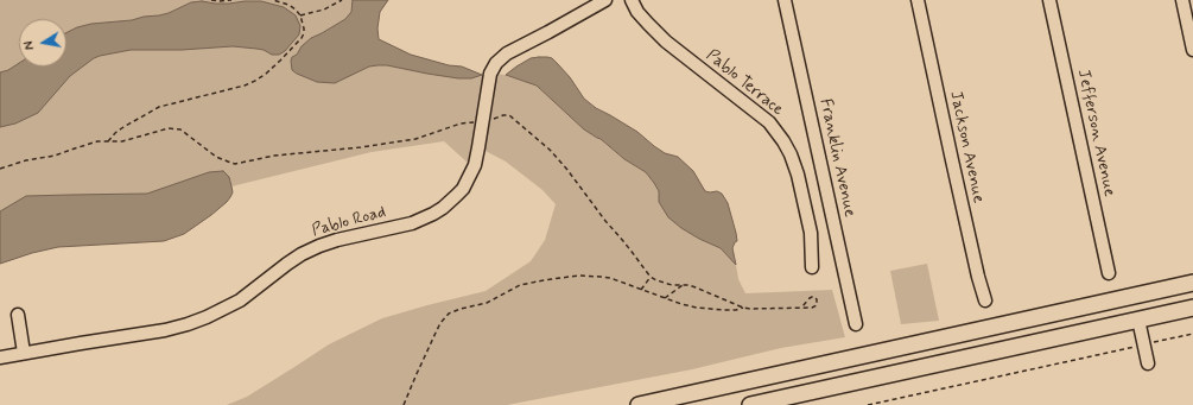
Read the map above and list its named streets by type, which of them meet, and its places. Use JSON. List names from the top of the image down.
{
  "streets": {
    "street": [
      "Pablo Terrace",
      "Jefferson Avenue",
      "Jackson Avenue",
      "Franklin Avenue",
      "Pablo Road"
    ]
  },
  "north": "left"
}
